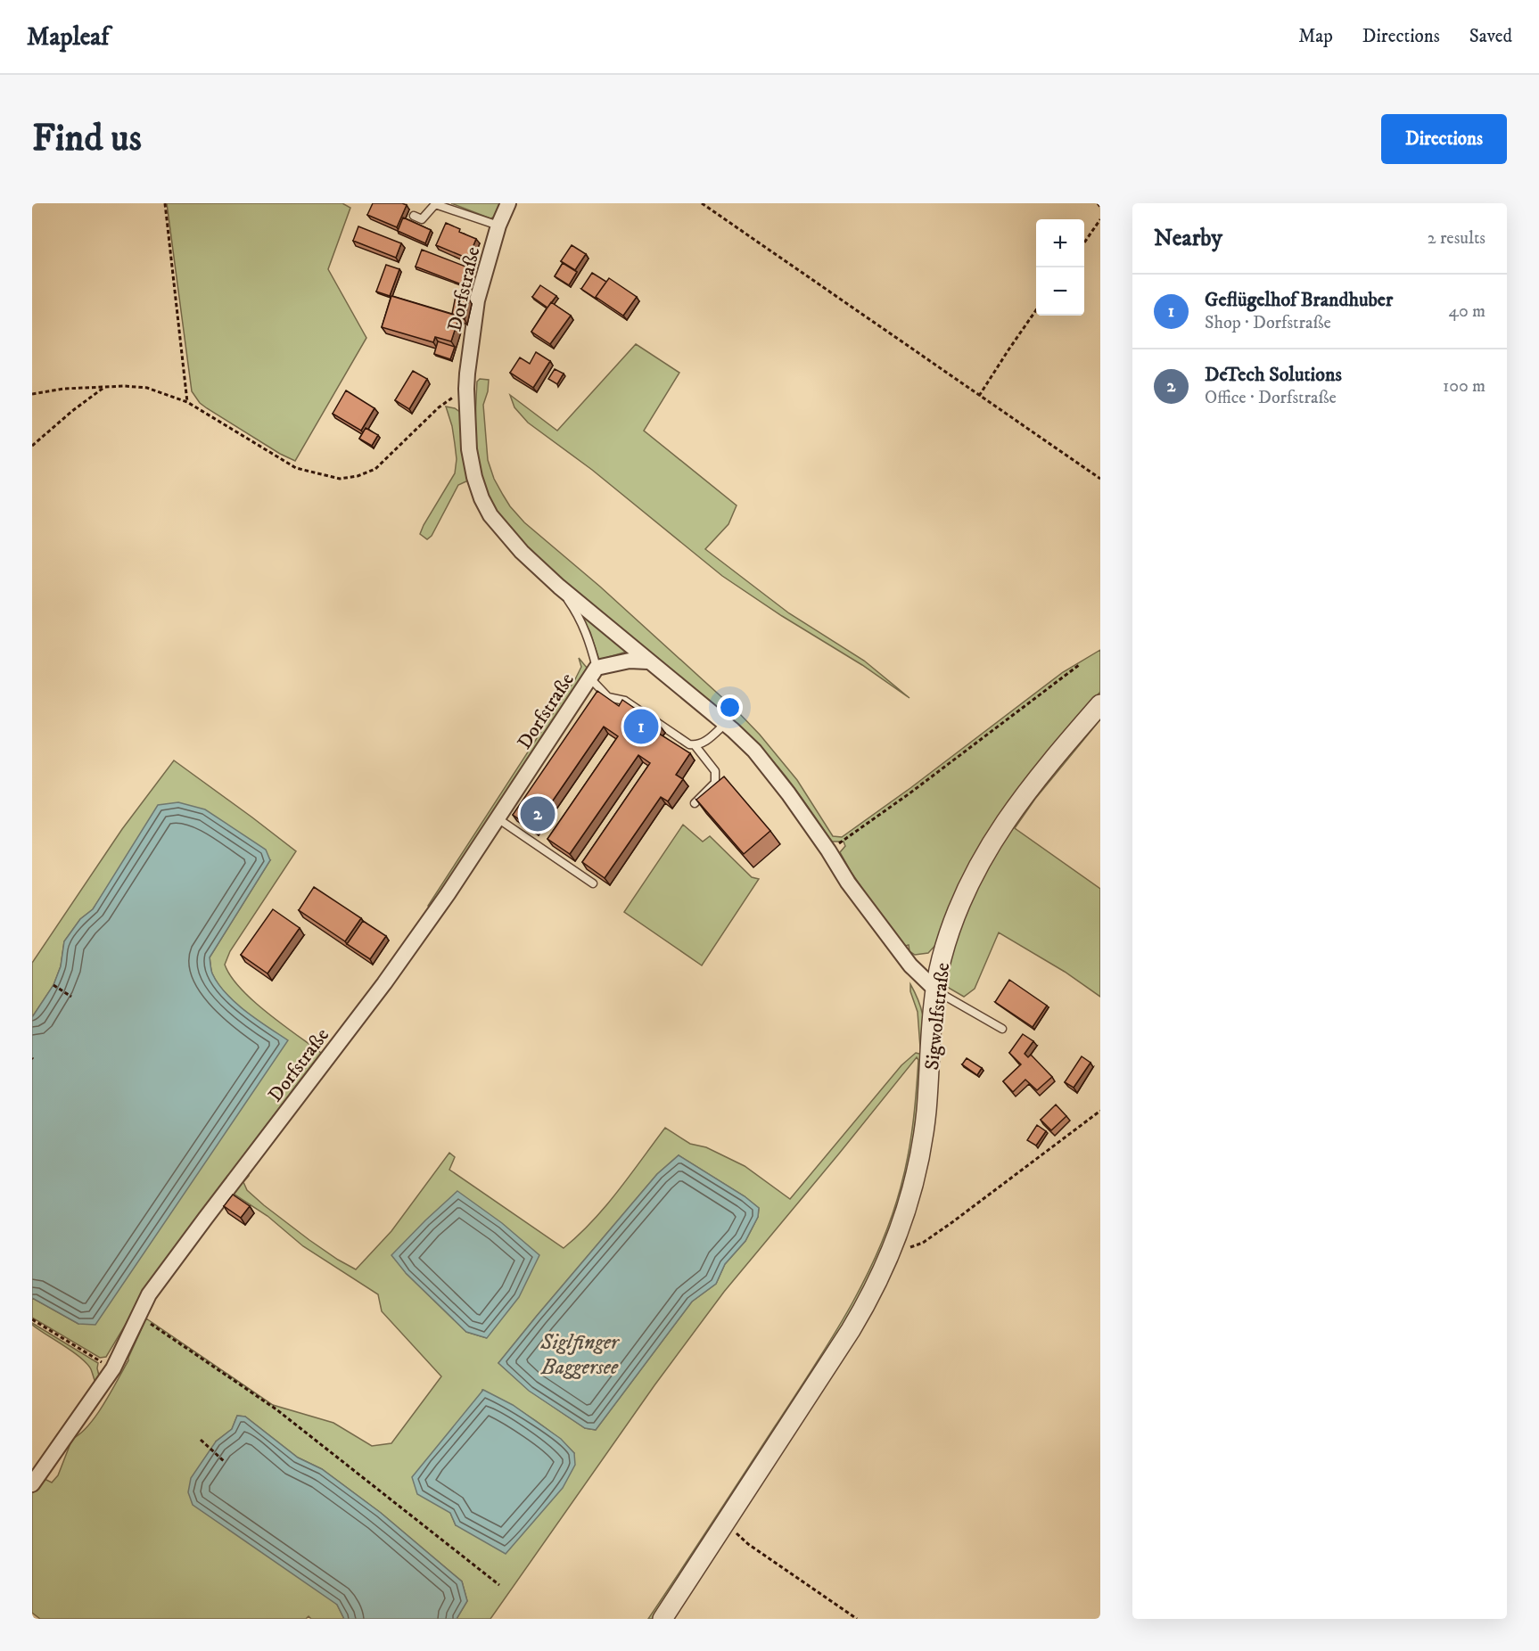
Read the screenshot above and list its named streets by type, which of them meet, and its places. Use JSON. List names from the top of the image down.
{
  "streets": {
    "street": ["Dorfstraße", "Sigwolfstraße"]
  },
  "crossings": [
    ["Dorfstraße", "Sigwolfstraße"]
  ],
  "water": ["Siglfinger Baggersee"],
  "page": {
    "header": "Mapleaf",
    "nav": ["Map", "Directions", "Saved"],
    "buttons": "Directions",
    "title": "Find us",
    "heading": ["Nearby", "2 results"],
    "map_buttons": ["+", "−"],
    "list": [
      {
        "mark": "1",
        "name": "Geflügelhof Brandhuber",
        "note": "Shop · Dorfstraße",
        "value": "40 m"
      },
      {
        "mark": "2",
        "name": "DeTech Solutions",
        "note": "Office · Dorfstraße",
        "value": "100 m"
      }
    ],
    "pins": ["1", "2"]
  }
}
